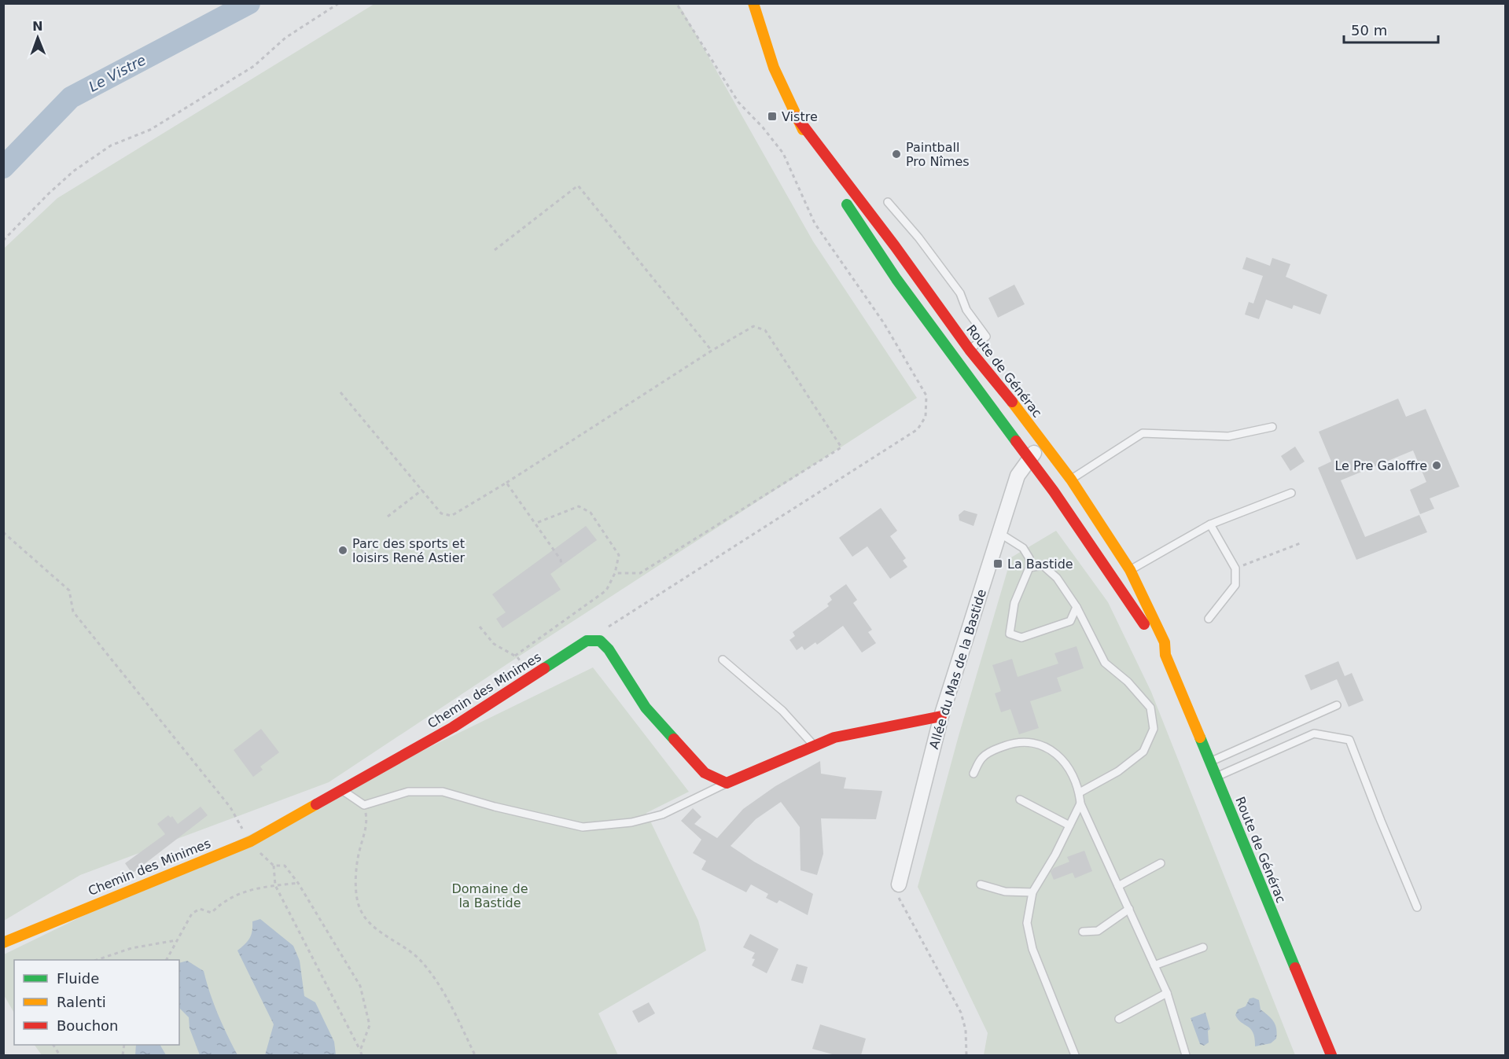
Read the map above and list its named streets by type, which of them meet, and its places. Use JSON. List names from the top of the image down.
{
  "streets": {
    "street": ["Route de Générac", "Allée du Mas de la Bastide", "Chemin des Minimes"]
  },
  "crossings": [
    ["Route de Générac", "Allée du Mas de la Bastide"]
  ],
  "water": ["Le Vistre"],
  "parks": ["Domaine de la Bastide"],
  "places": {
    "transit": ["Vistre", "La Bastide"],
    "other": ["Paintball Pro Nîmes", "Le Pre Galoffre", "Parc des sports et loisirs René Astier"]
  },
  "legend": ["Fluide", "Ralenti", "Bouchon"],
  "scale_bar": "50 m",
  "north": "top"
}
